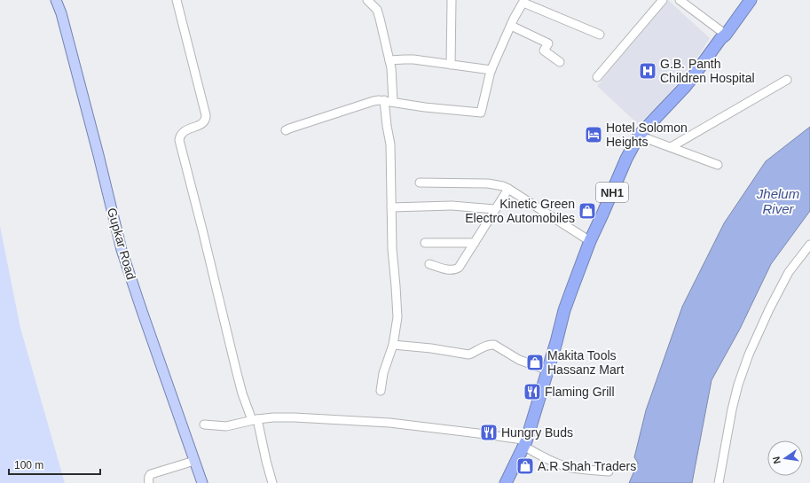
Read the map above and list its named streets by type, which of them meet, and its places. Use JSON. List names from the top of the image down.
{
  "streets": {
    "highway": ["NH1"],
    "main road": ["Gupkar Road"]
  },
  "water": ["Jhelum River"],
  "places": {
    "hospital": ["G.B. Panth Children Hospital"],
    "hotel": ["Hotel Solomon Heights"],
    "shop": ["Kinetic Green Electro Automobiles", "Makita Tools Hassanz Mart", "A.R Shah Traders"],
    "restaurant": ["Flaming Grill", "Hungry Buds"]
  },
  "scale_bar": "100 m",
  "north": "left"
}
